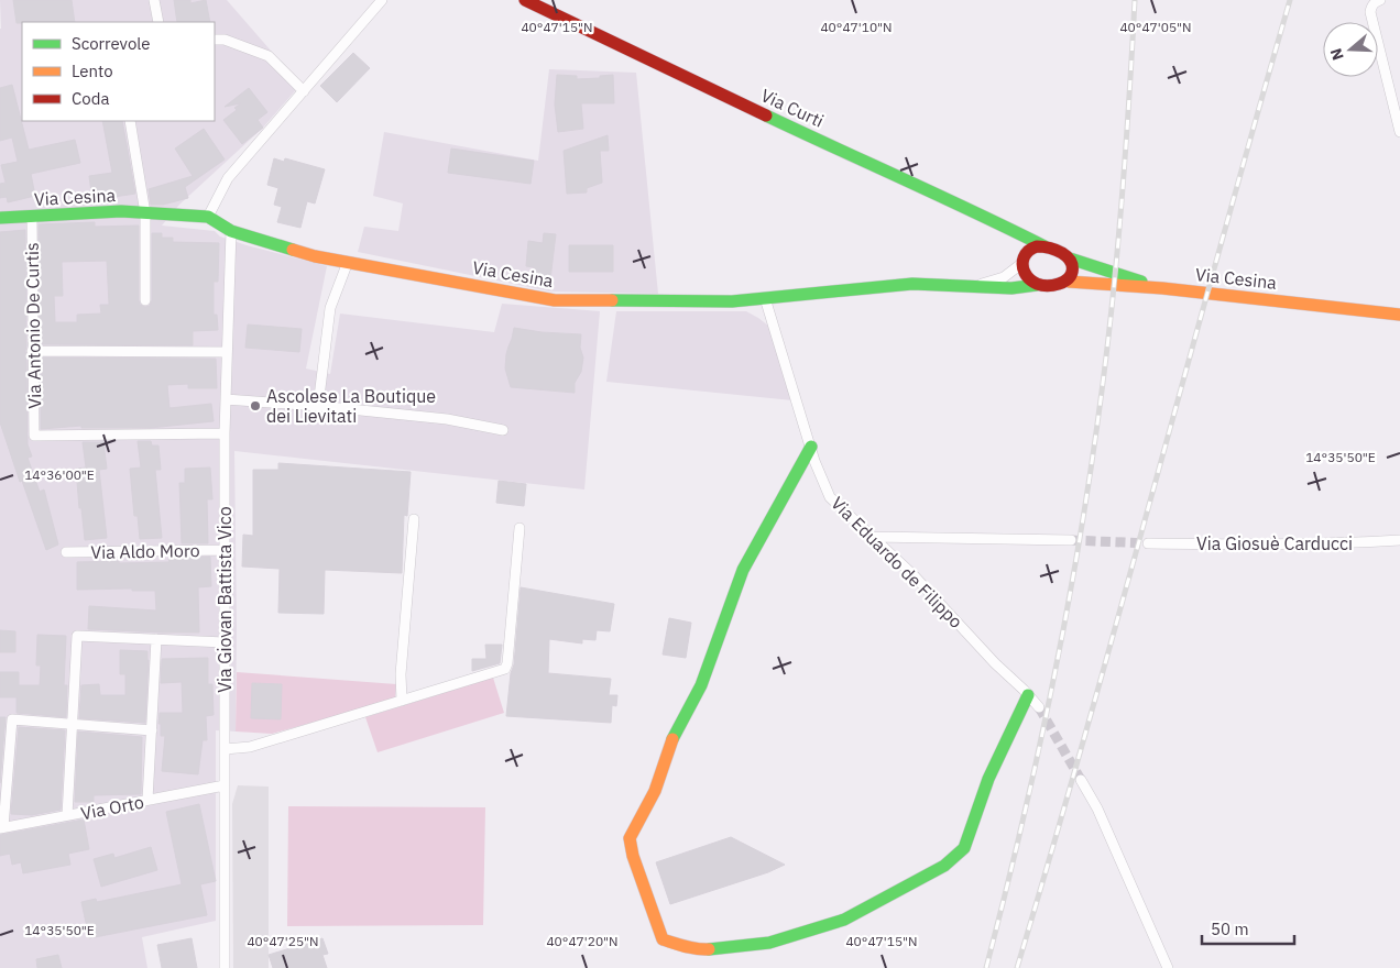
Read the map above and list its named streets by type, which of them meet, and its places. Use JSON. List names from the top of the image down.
{
  "streets": {
    "street": [
      "Via Curti",
      "Via Cesina",
      "Via Antonio De Curtis",
      "Via Giosuè Carducci",
      "Via Aldo Moro",
      "Via Eduardo de Filippo",
      "Via Giovan Battista Vico",
      "Via Orto"
    ]
  },
  "crossings": [
    ["Via Curti", "Via Cesina"],
    ["Via Cesina", "Via Antonio De Curtis"],
    ["Via Cesina", "Via Eduardo de Filippo"],
    ["Via Cesina", "Via Giovan Battista Vico"],
    ["Via Antonio De Curtis", "Via Giovan Battista Vico"],
    ["Via Aldo Moro", "Via Giovan Battista Vico"],
    ["Via Giovan Battista Vico", "Via Orto"]
  ],
  "places": ["Ascolese La Boutique dei Lievitati"],
  "legend": ["Scorrevole", "Lento", "Coda"],
  "scale_bar": "50 m",
  "north": "left",
  "coordinates": [
    "40°47'15\"N",
    "40°47'10\"N",
    "40°47'05\"N",
    "14°35'50\"E",
    "14°36'00\"E",
    "40°47'25\"N",
    "40°47'20\"N"
  ]
}
